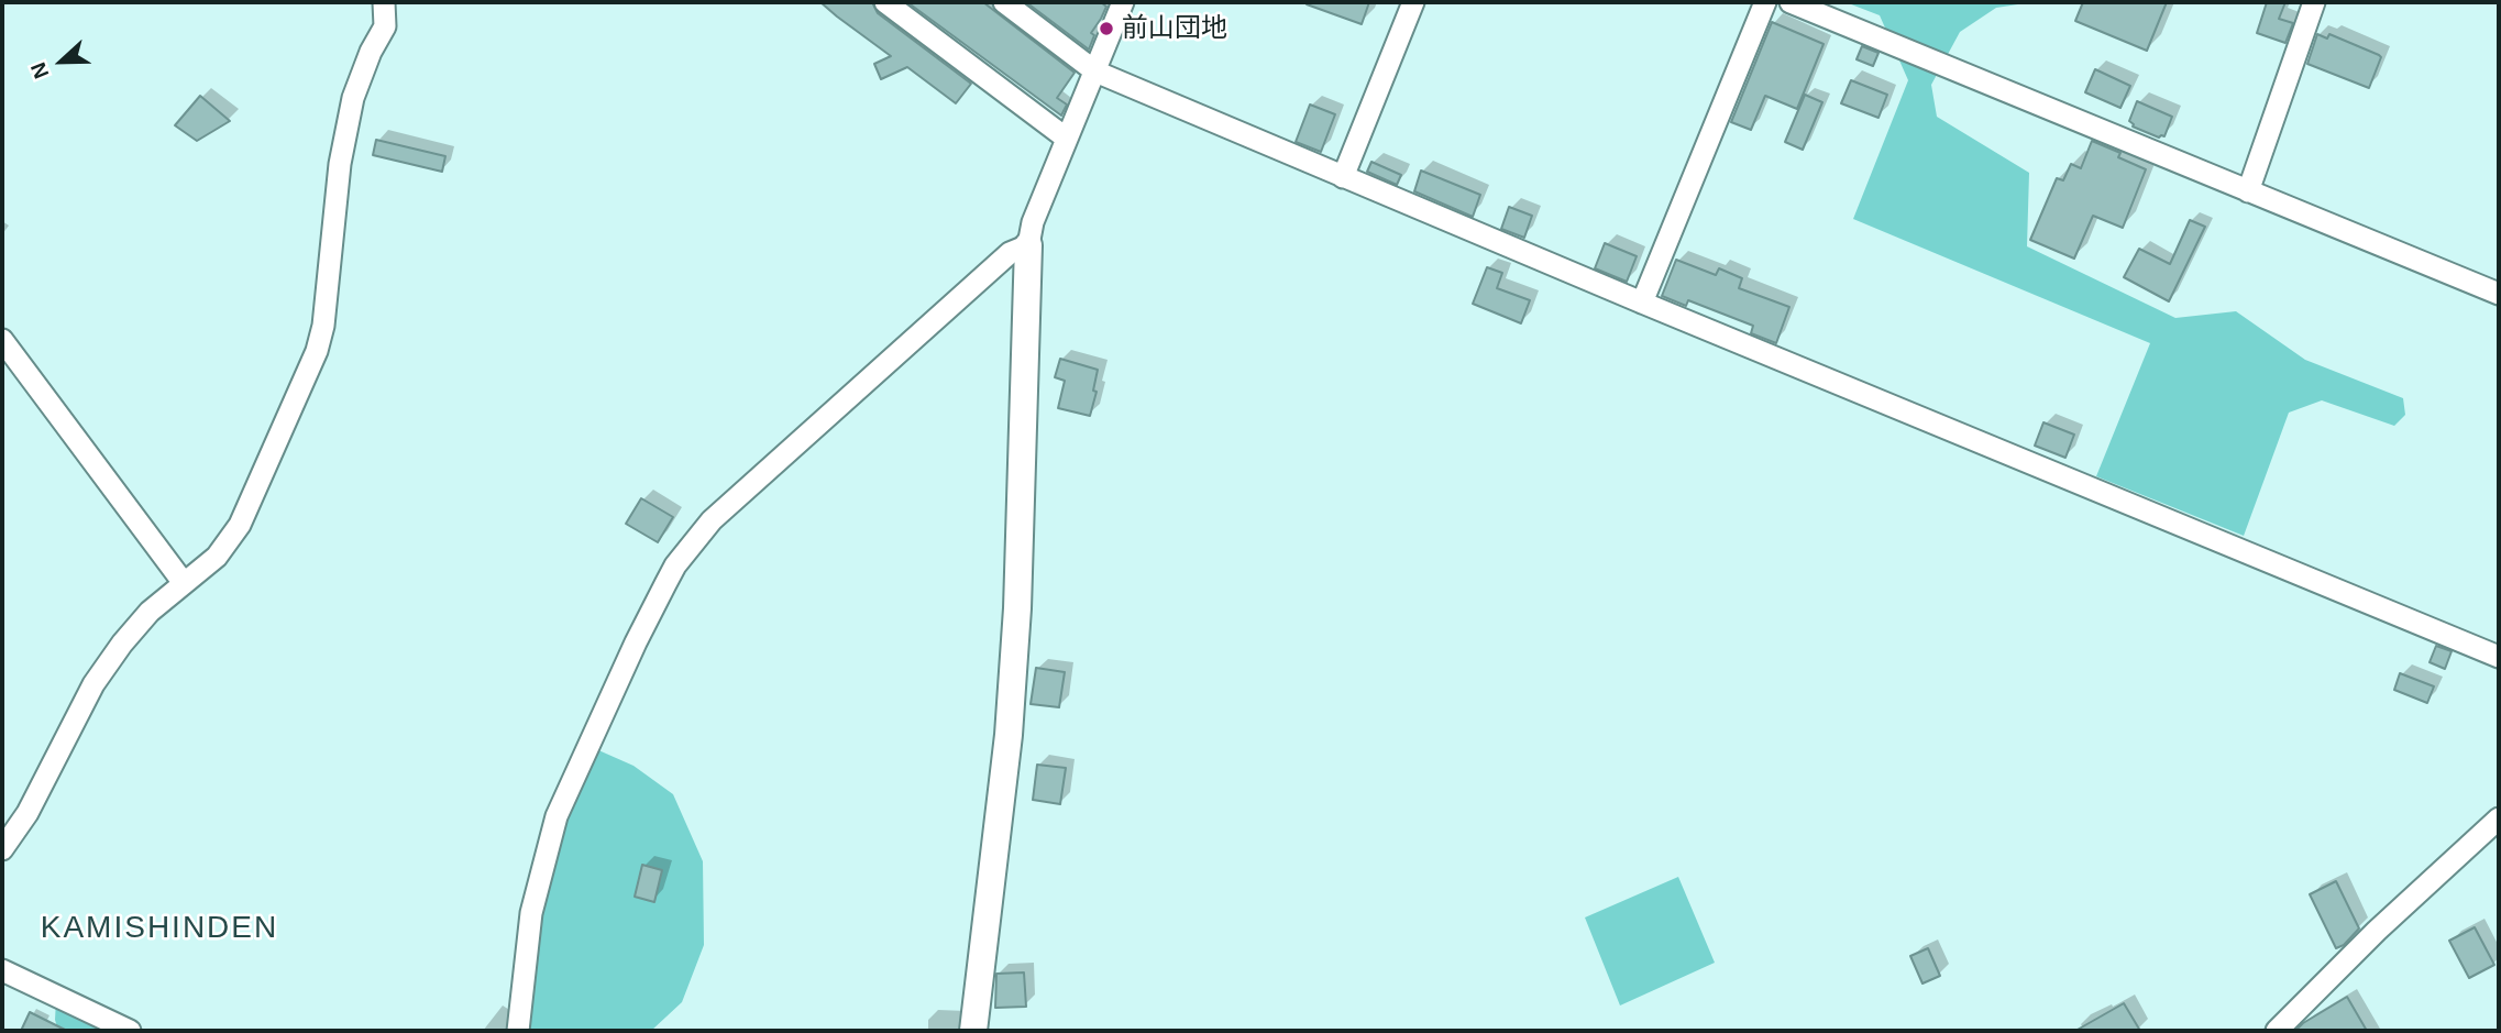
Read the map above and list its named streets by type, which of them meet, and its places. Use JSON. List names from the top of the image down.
{
  "districts": ["KAMISHINDEN"],
  "places": ["前山団地"],
  "north": "left"
}
